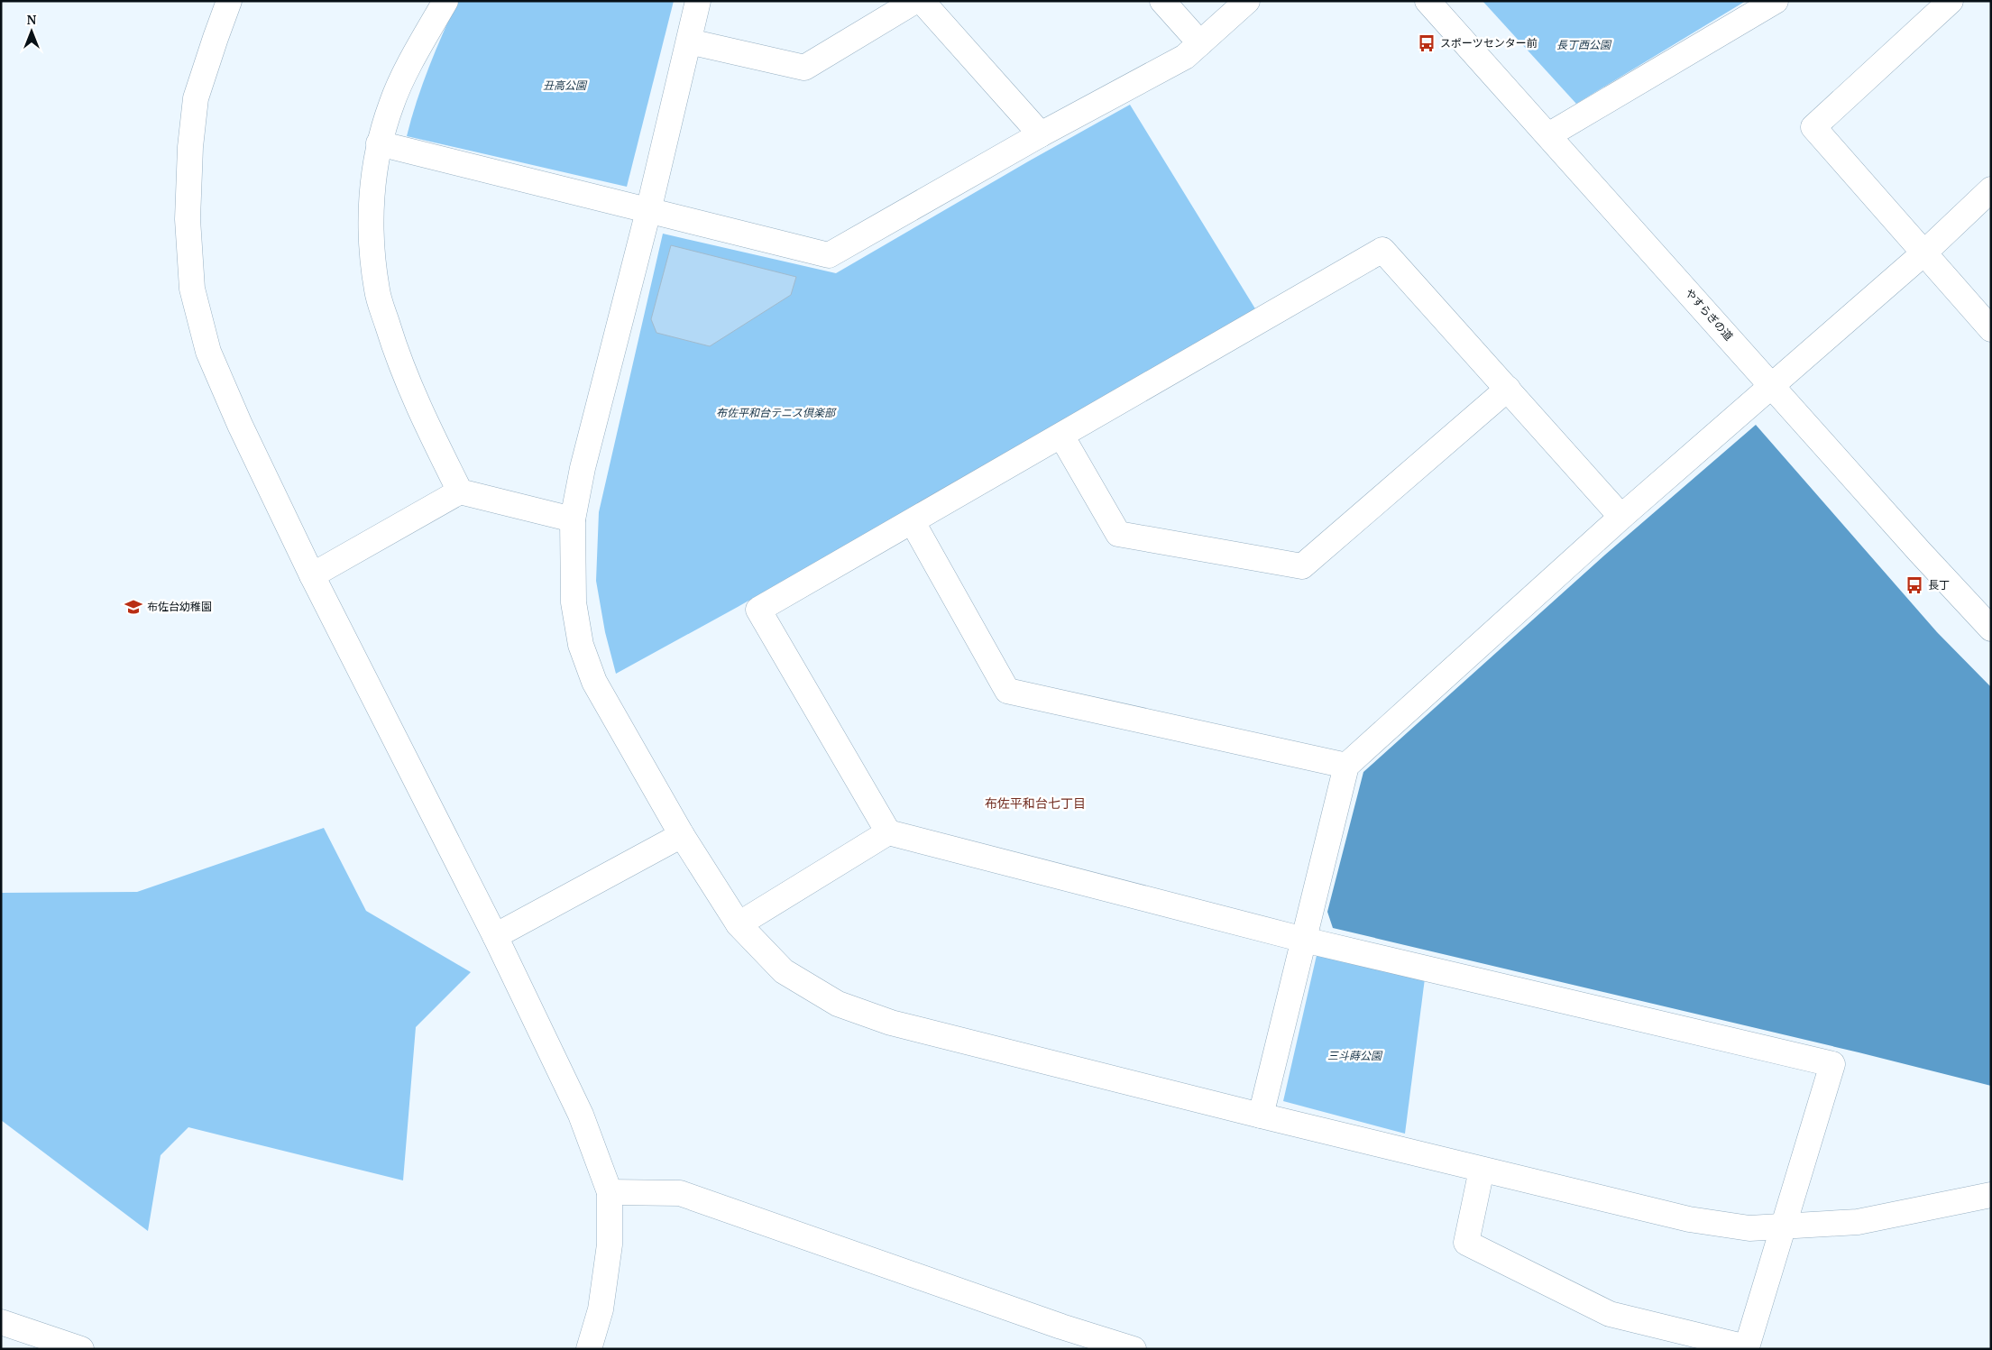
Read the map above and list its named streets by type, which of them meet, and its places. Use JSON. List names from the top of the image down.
{
  "streets": {
    "main road": ["やすらぎの道"]
  },
  "districts": ["布佐平和台七丁目"],
  "parks": [
    "長丁西公園",
    "丑高公園",
    "布佐平和台テニス倶楽部",
    "三斗蒔公園"
  ],
  "places": {
    "bus stop": ["スポーツセンター前", "長丁"],
    "school or university": ["布佐台幼稚園"]
  },
  "north": "top"
}
